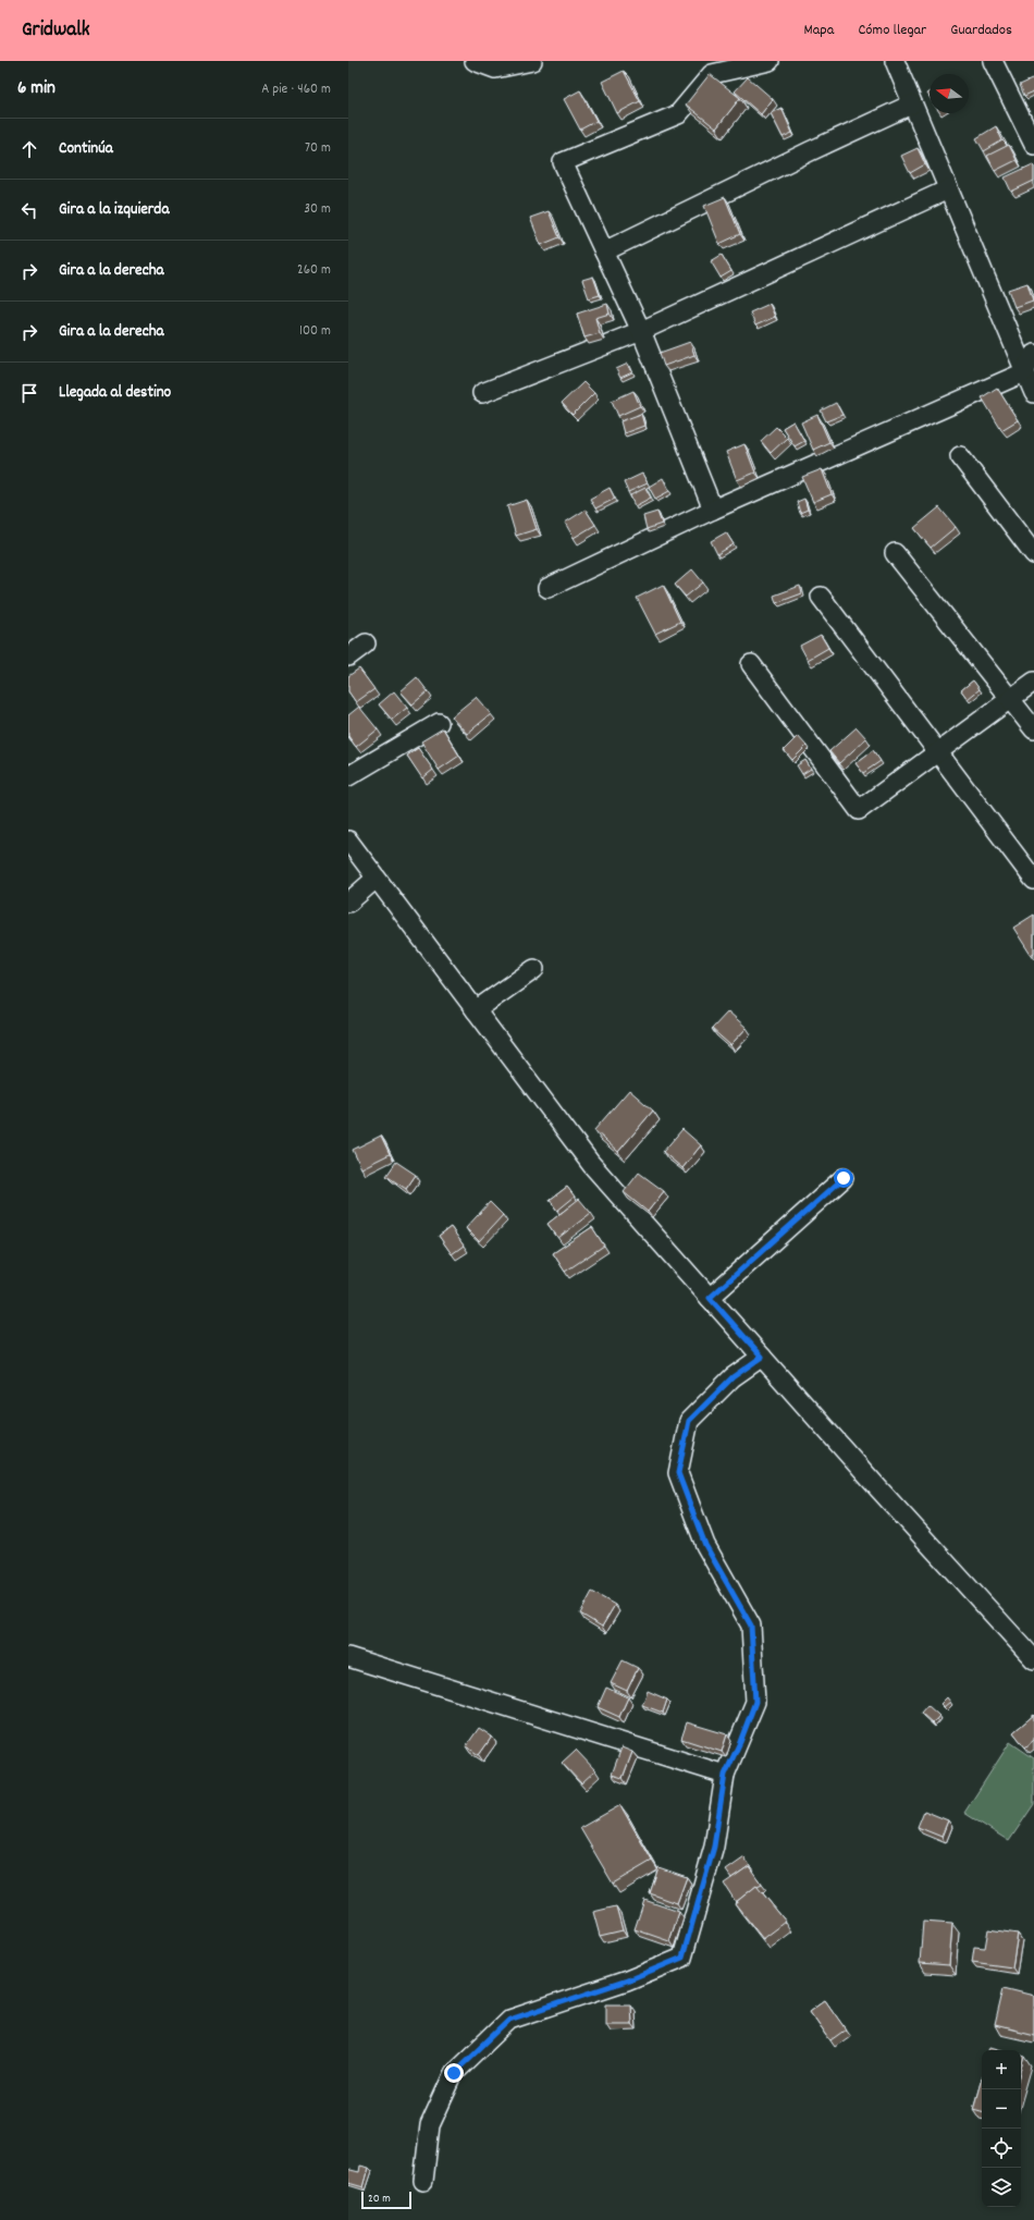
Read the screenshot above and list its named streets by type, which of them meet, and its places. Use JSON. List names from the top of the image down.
{
  "scale_bar": "20 m",
  "north": "left",
  "page": {
    "header": "Gridwalk",
    "nav": ["Mapa", "Cómo llegar", "Guardados"],
    "heading": ["6 min", "A pie · 460 m"],
    "list": [
      ["Continúa", "70 m"],
      ["Gira a la izquierda", "30 m"],
      ["Gira a la derecha", "260 m"],
      ["Gira a la derecha", "100 m"],
      "Llegada al destino"
    ],
    "map_buttons": ["+", "−"],
    "scale": "20 m"
  }
}
